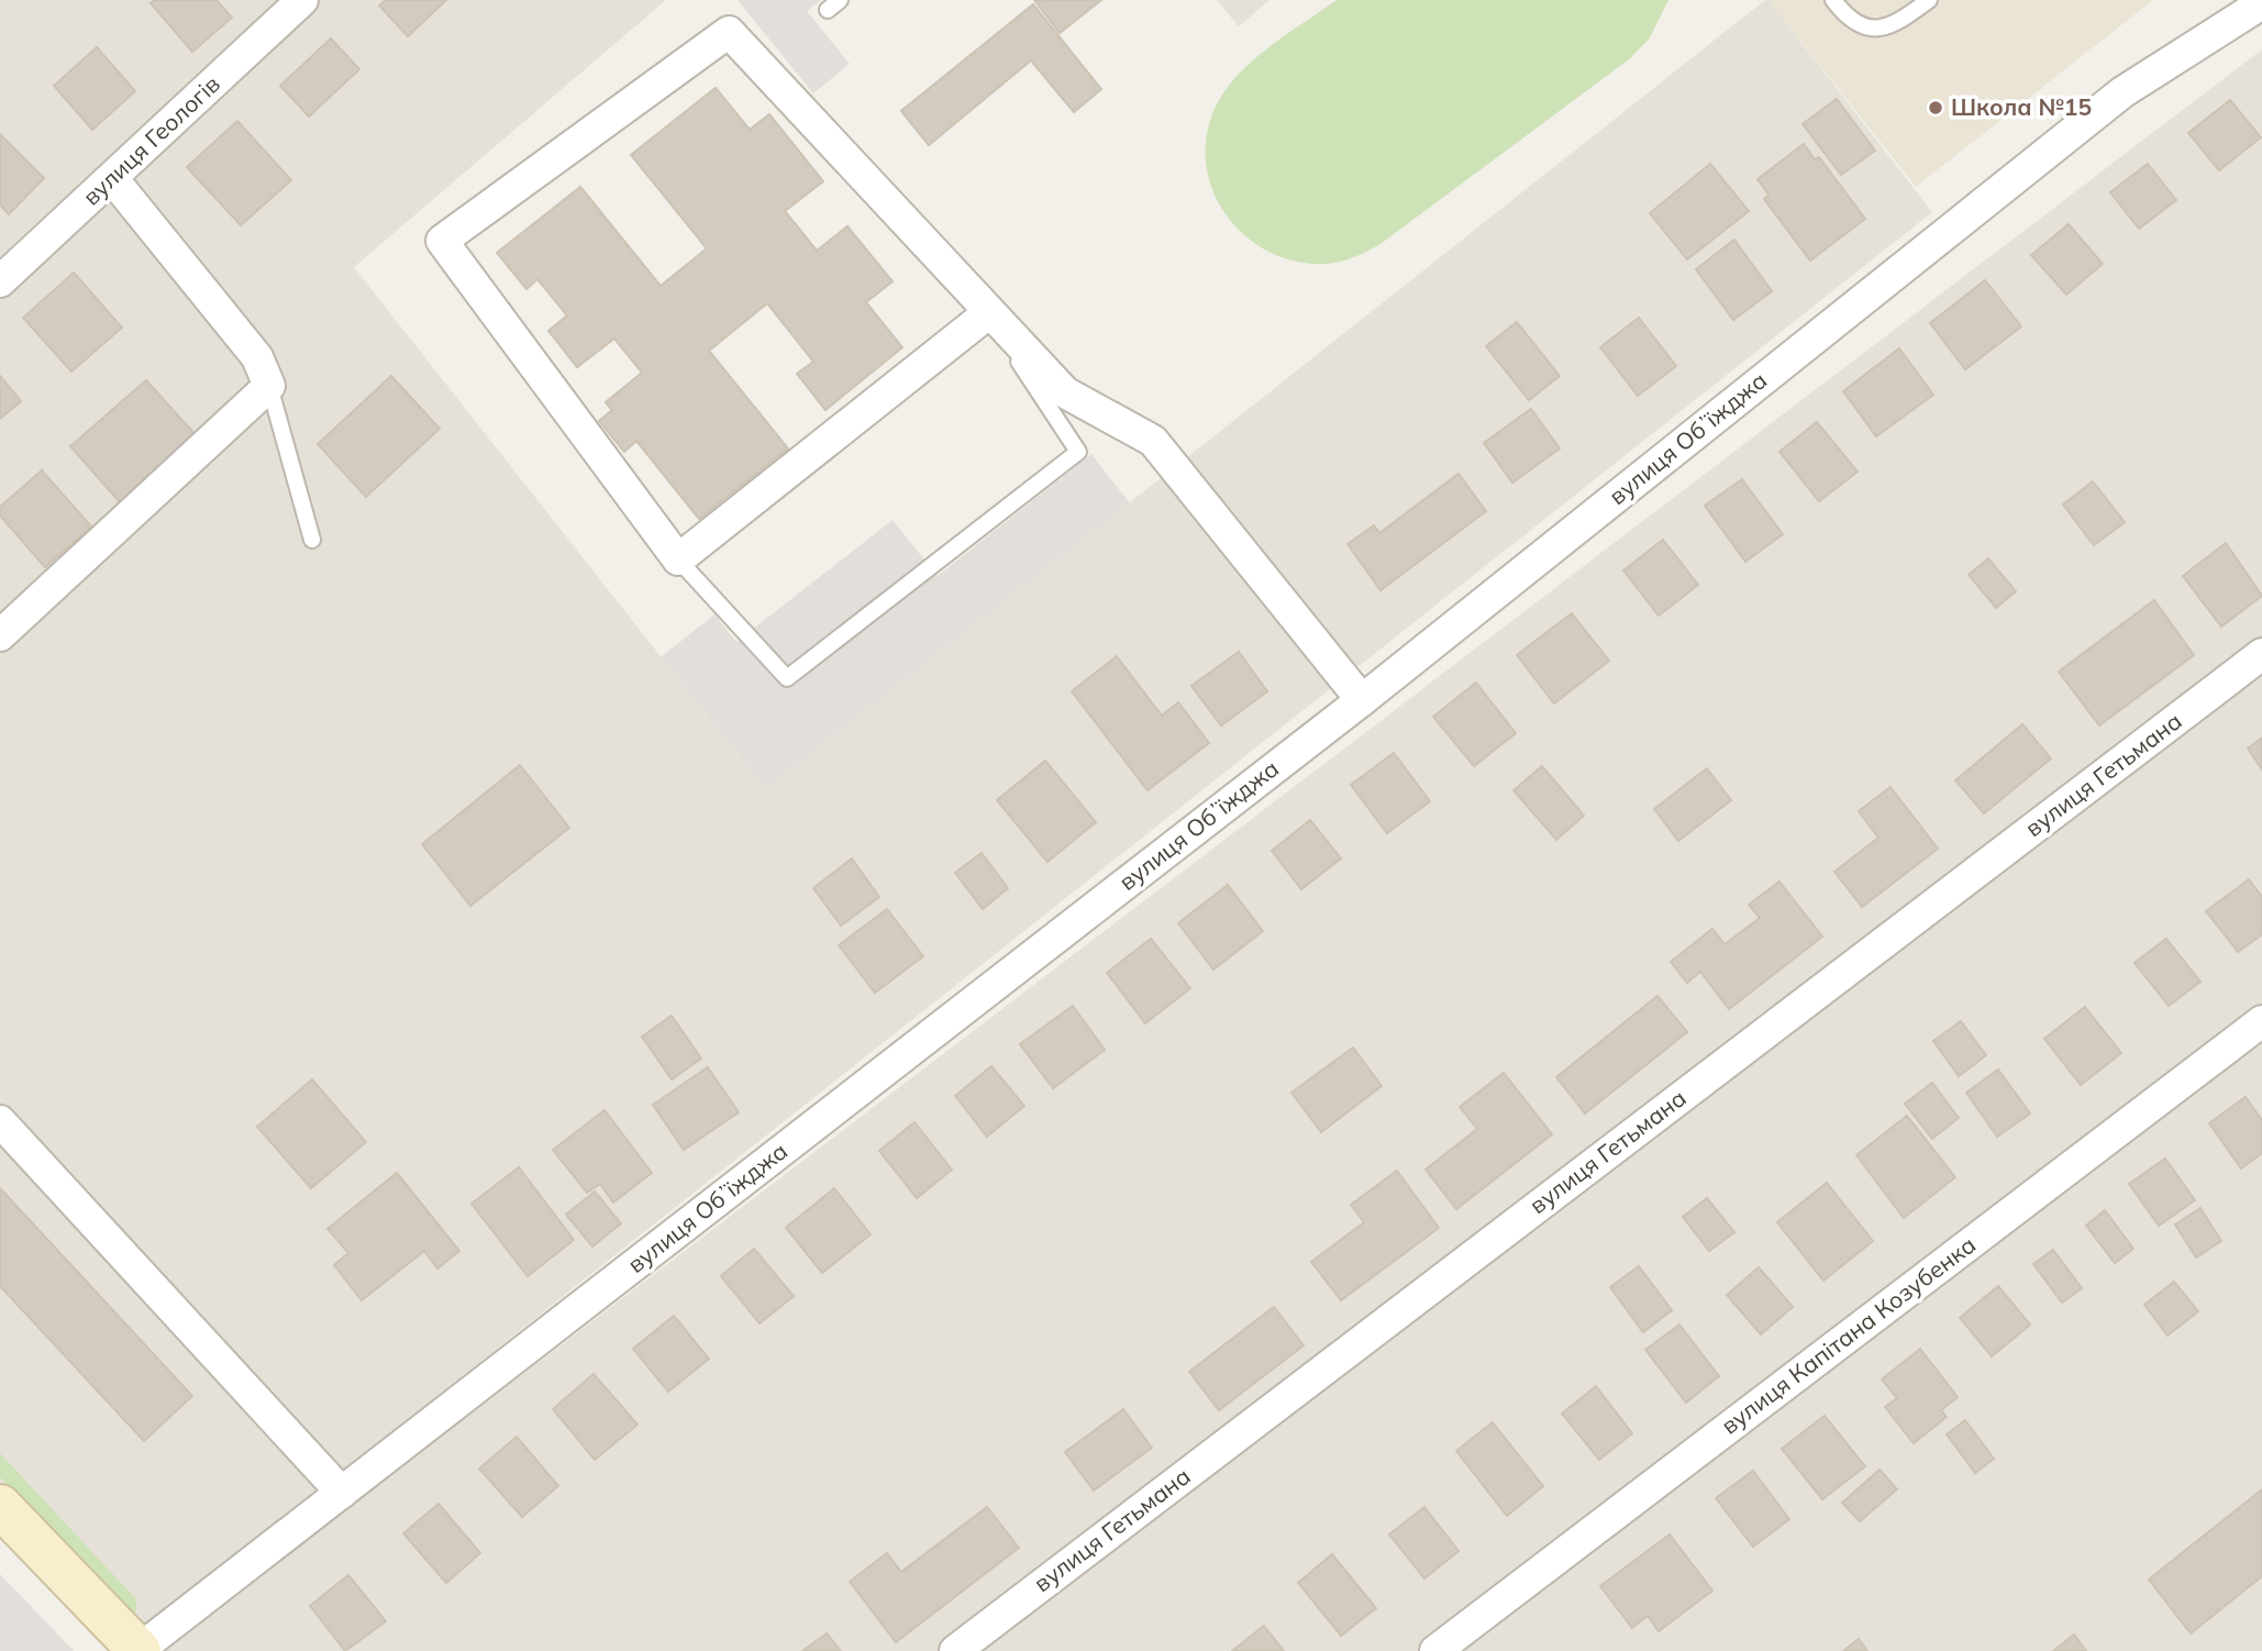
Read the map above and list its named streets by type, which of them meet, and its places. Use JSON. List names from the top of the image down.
{
  "streets": {
    "street": [
      "вулиця Геологів",
      "вулиця Обʼїжджа",
      "вулиця Гетьмана",
      "вулиця Капітана Козубенка"
    ]
  },
  "places": ["Школа №15"]
}
